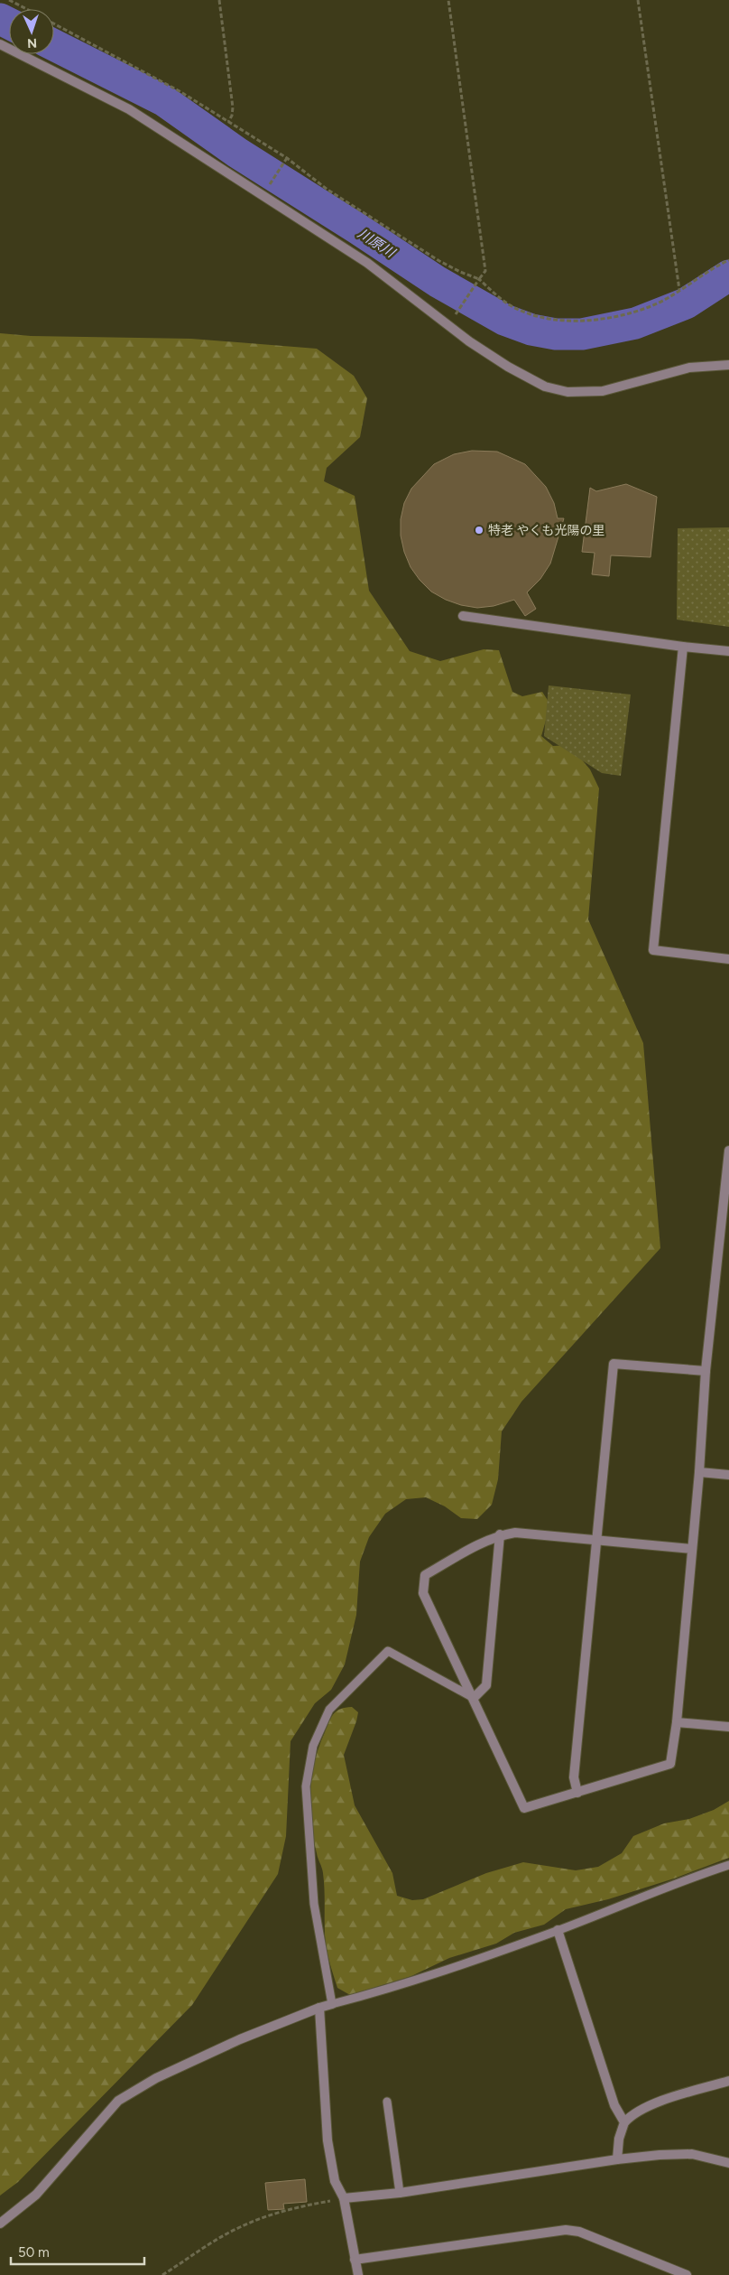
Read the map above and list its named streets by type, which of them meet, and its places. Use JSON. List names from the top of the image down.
{
  "water": ["川原川"],
  "places": ["特老 やくも光陽の里"],
  "scale_bar": "50 m",
  "north": "bottom"
}
